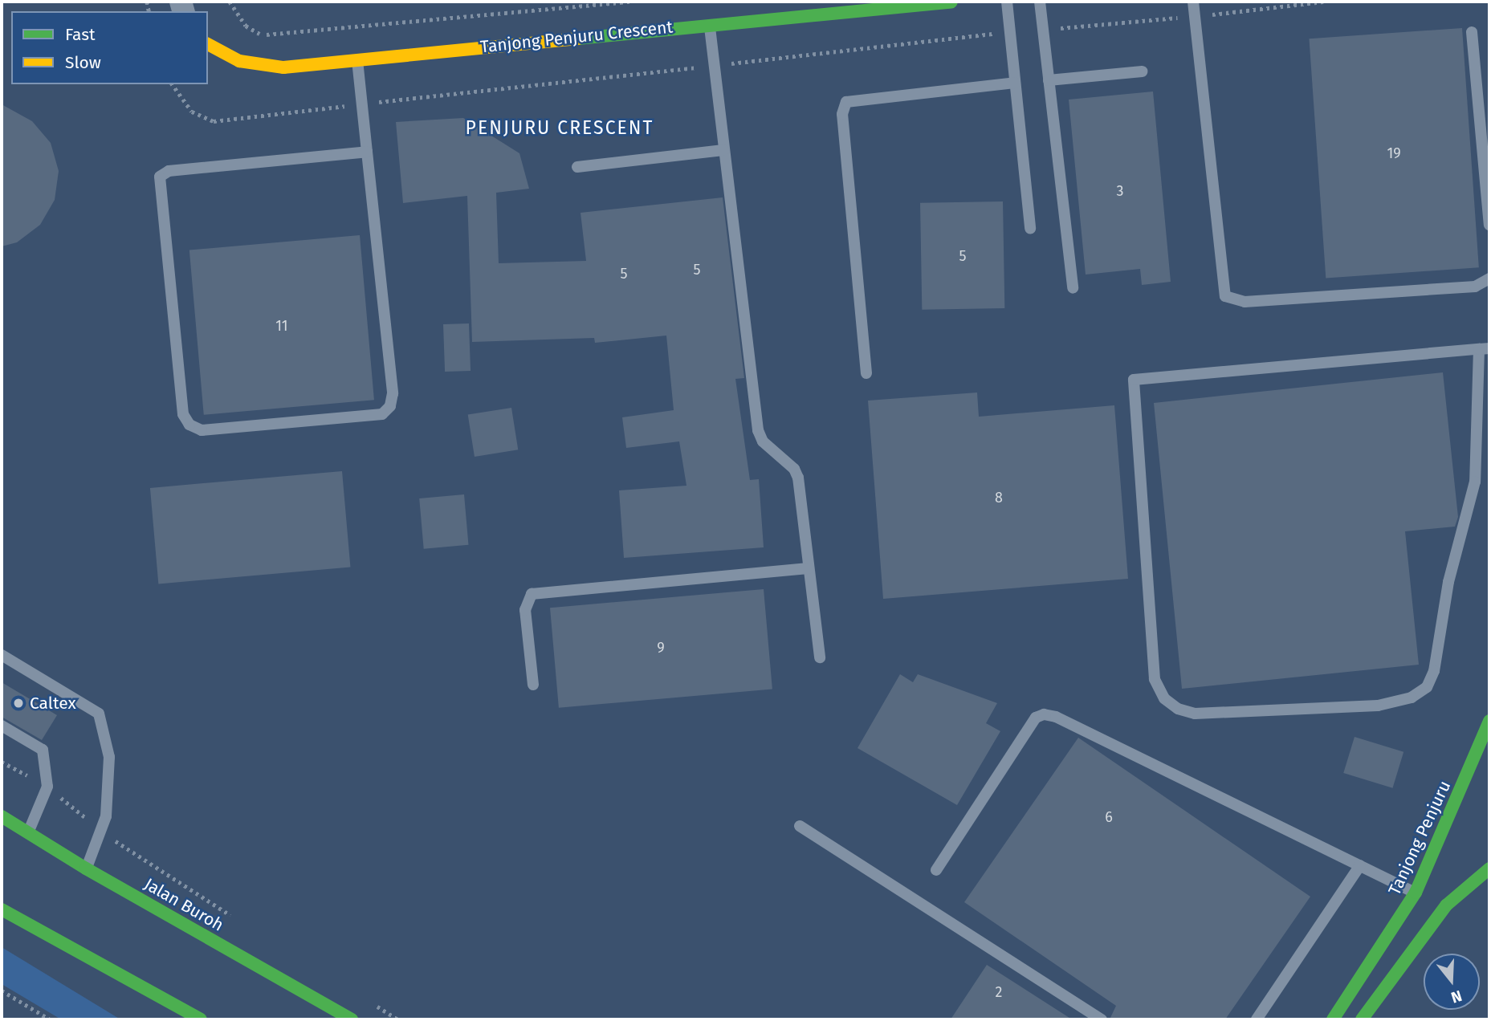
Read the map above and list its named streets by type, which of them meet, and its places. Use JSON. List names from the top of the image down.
{
  "streets": {
    "main road": ["Tanjong Penjuru Crescent", "Tanjong Penjuru", "Jalan Buroh"]
  },
  "districts": ["PENJURU CRESCENT"],
  "places": ["Caltex"],
  "house_numbers": [
    "19",
    "3",
    "5",
    "5",
    "5",
    "11",
    "8",
    "9",
    "6",
    "2"
  ],
  "legend": ["Fast", "Slow"],
  "north": "bottom"
}
